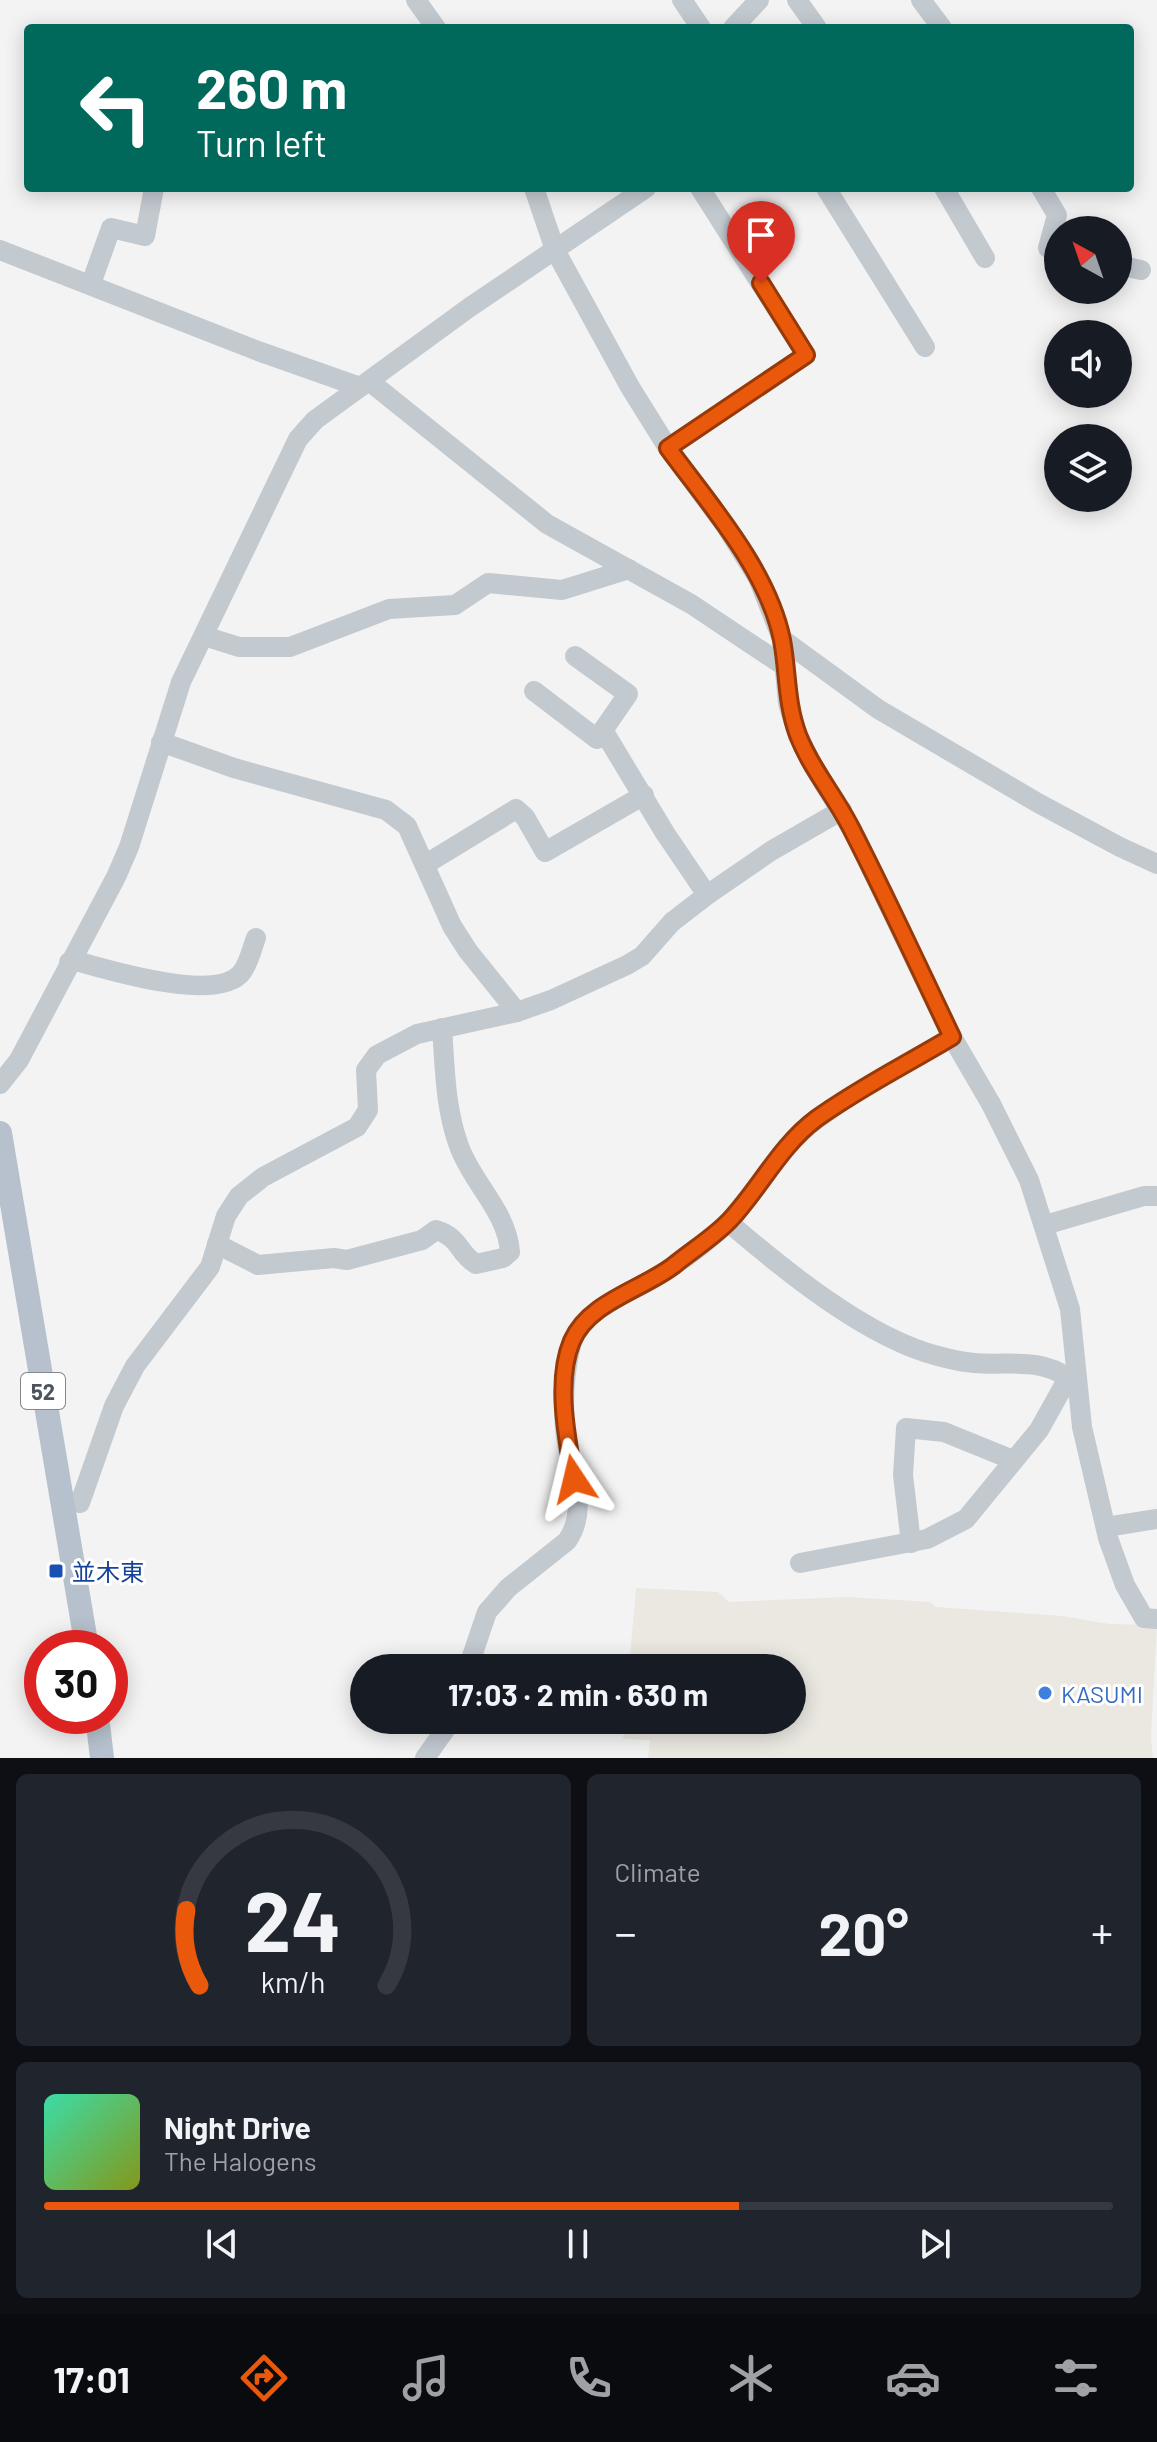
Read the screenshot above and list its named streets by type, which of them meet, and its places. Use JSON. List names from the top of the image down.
{
  "streets": {
    "main road": ["52"]
  },
  "places": {
    "transit": ["並木東"],
    "other": ["KASUMI"]
  },
  "north": "top left",
  "page": {
    "turn": ["260 m", "Turn left"],
    "limit": "30",
    "trip": "17:03 · 2 min · 630 m",
    "tile": "Climate",
    "heat": ["−", "20°", "+"],
    "song": ["Night Drive", "The Halogens"],
    "tabs": "17:01",
    "gauge": ["24", "km/h"]
  }
}
